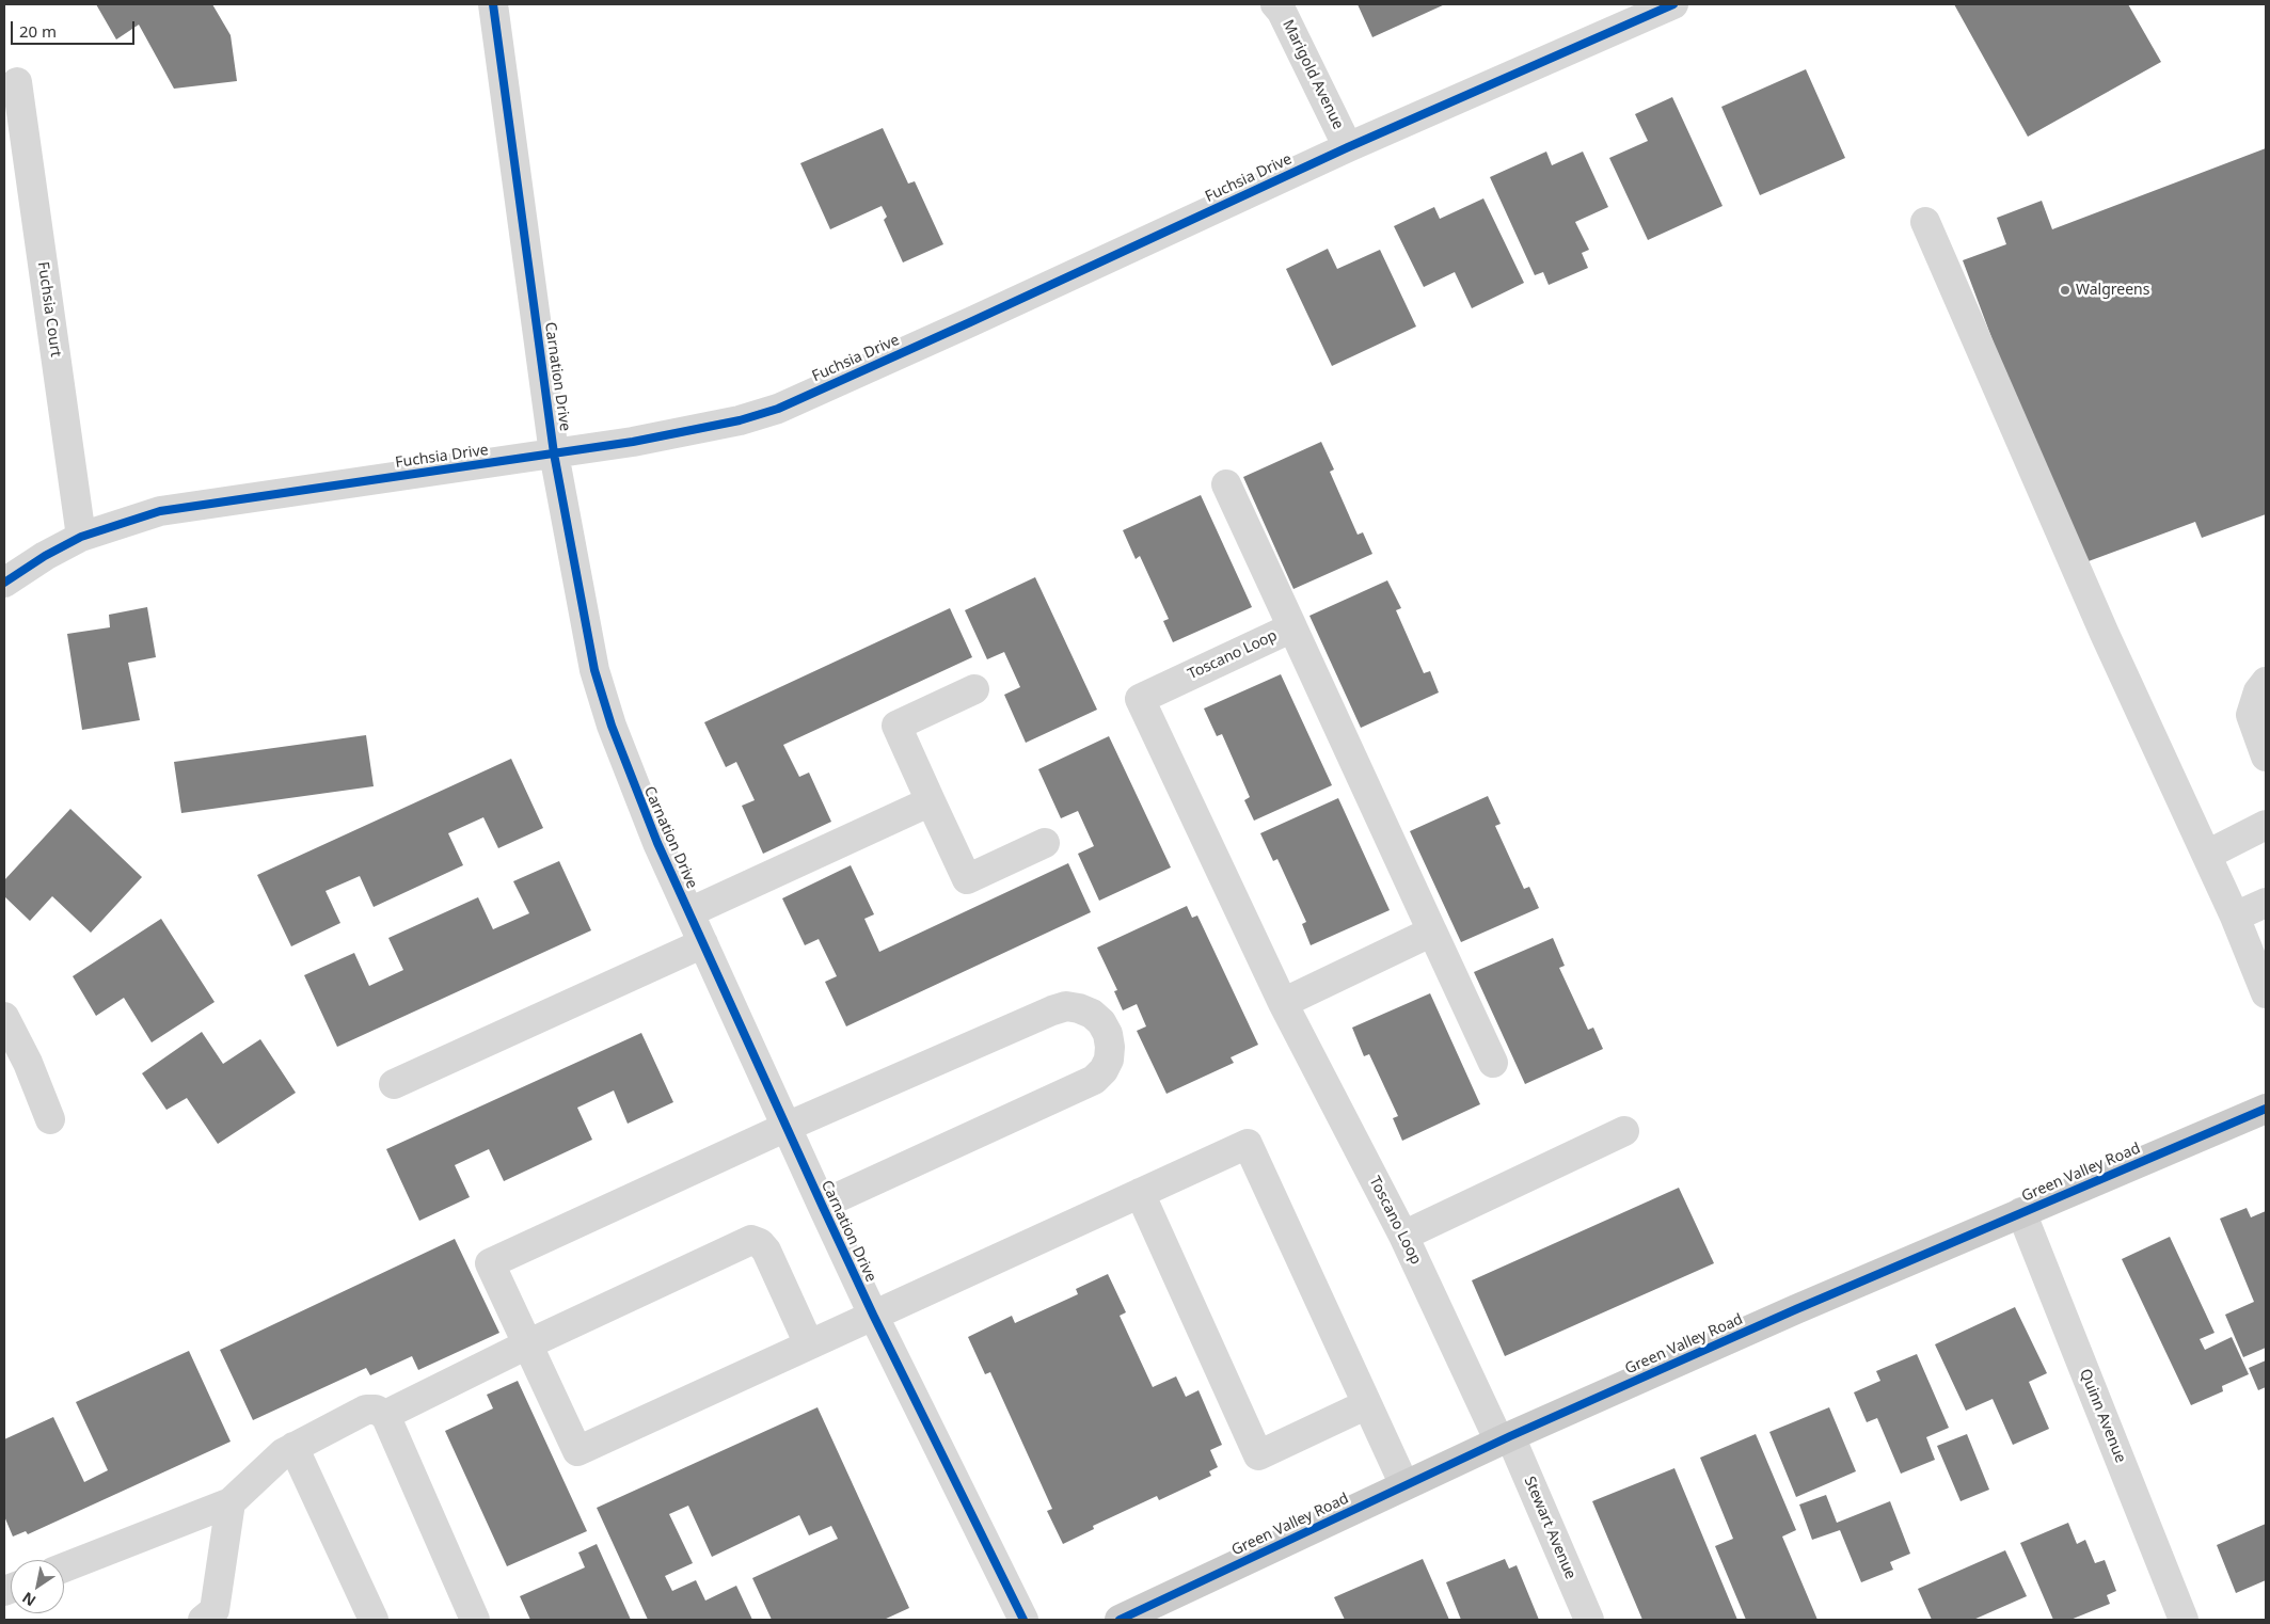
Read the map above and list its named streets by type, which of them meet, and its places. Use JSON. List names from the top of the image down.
{
  "streets": {
    "main road": ["Green Valley Road"],
    "street": [
      "Marigold Avenue",
      "Fuchsia Drive",
      "Fuchsia Court",
      "Carnation Drive",
      "Toscano Loop",
      "Quinn Avenue",
      "Stewart Avenue"
    ]
  },
  "crossings": [
    ["Marigold Avenue", "Fuchsia Drive"],
    ["Fuchsia Drive", "Fuchsia Court"],
    ["Fuchsia Drive", "Carnation Drive"],
    ["Toscano Loop", "Green Valley Road"],
    ["Toscano Loop", "Stewart Avenue"],
    ["Green Valley Road", "Quinn Avenue"],
    ["Green Valley Road", "Stewart Avenue"]
  ],
  "places": ["Walgreens"],
  "scale_bar": "20 m",
  "north": "bottom left"
}
